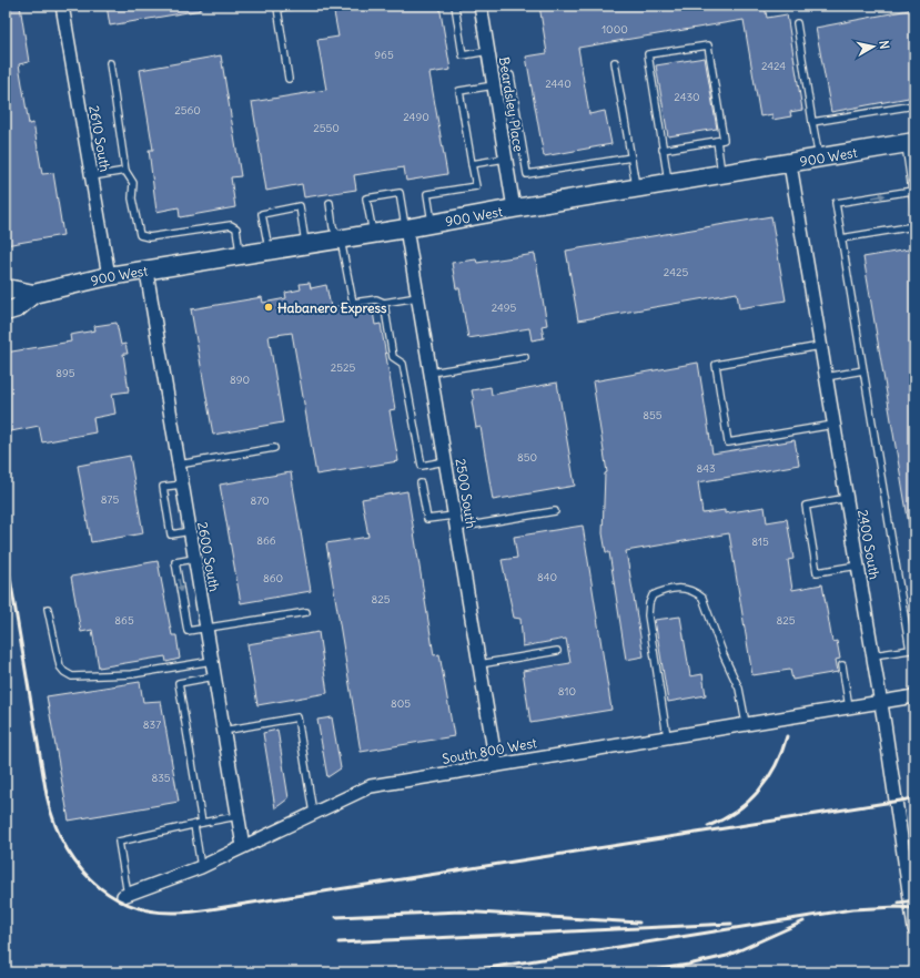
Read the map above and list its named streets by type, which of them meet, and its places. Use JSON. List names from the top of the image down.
{
  "streets": {
    "main road": ["900 West"],
    "street": [
      "Beardsley Place",
      "2610 South",
      "2500 South",
      "2400 South",
      "2600 South",
      "South 800 West"
    ]
  },
  "crossings": [
    ["Beardsley Place", "900 West"],
    ["2610 South", "900 West"],
    ["900 West", "2500 South"],
    ["900 West", "2400 South"],
    ["900 West", "2600 South"],
    ["2500 South", "South 800 West"],
    ["2400 South", "South 800 West"],
    ["2600 South", "South 800 West"]
  ],
  "places": ["Habanero Express"],
  "house_numbers": [
    "1000",
    "965",
    "2424",
    "2440",
    "2430",
    "2560",
    "2490",
    "2550",
    "2425",
    "2495",
    "2525",
    "895",
    "890",
    "855",
    "850",
    "843",
    "875",
    "870",
    "866",
    "815",
    "840",
    "860",
    "825",
    "865",
    "825",
    "810",
    "805",
    "837",
    "835"
  ],
  "north": "right"
}
